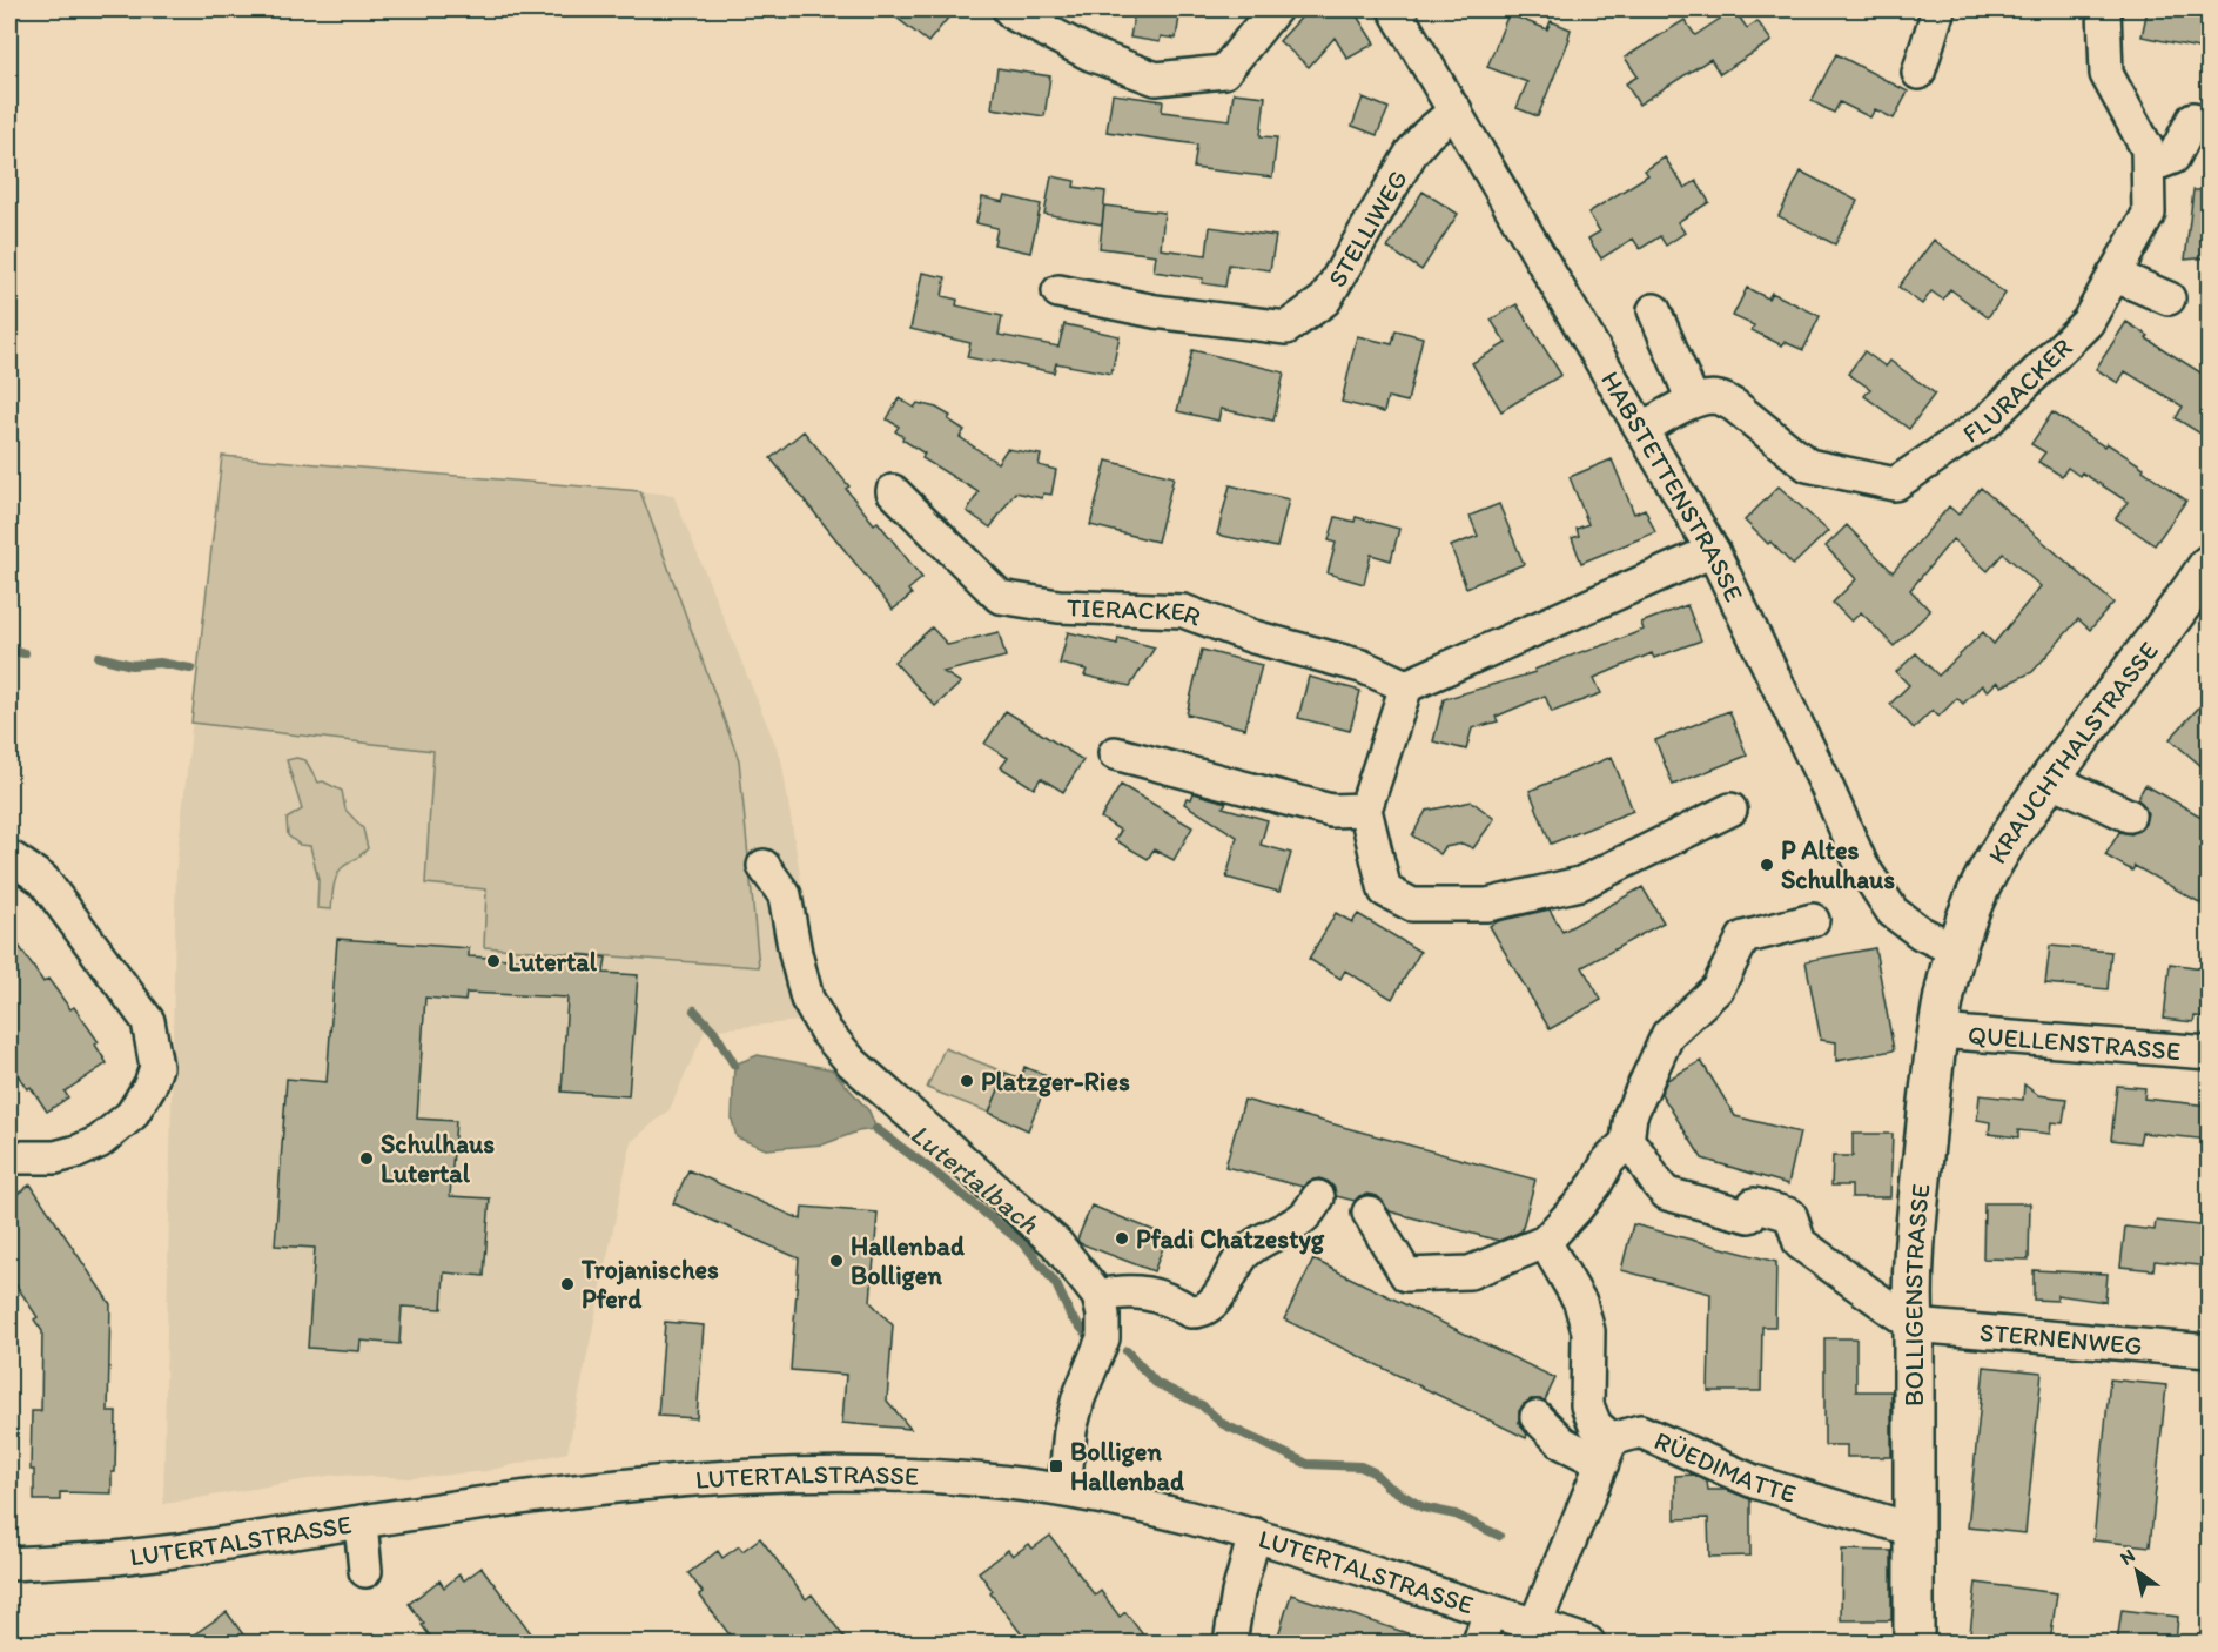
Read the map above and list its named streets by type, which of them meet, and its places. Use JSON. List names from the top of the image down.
{
  "streets": {
    "main road": ["KRAUCHTHALSTRASSE", "BOLLIGENSTRASSE"],
    "street": [
      "STELLIWEG",
      "FLURACKER",
      "HABSTETTENSTRASSE",
      "TIERACKER",
      "QUELLENSTRASSE",
      "STERNENWEG",
      "RÜEDIMATTE",
      "LUTERTALSTRASSE"
    ]
  },
  "crossings": [
    ["STELLIWEG", "HABSTETTENSTRASSE"],
    ["HABSTETTENSTRASSE", "KRAUCHTHALSTRASSE"],
    ["HABSTETTENSTRASSE", "BOLLIGENSTRASSE"],
    ["KRAUCHTHALSTRASSE", "BOLLIGENSTRASSE"],
    ["QUELLENSTRASSE", "BOLLIGENSTRASSE"],
    ["BOLLIGENSTRASSE", "STERNENWEG"],
    ["BOLLIGENSTRASSE", "RÜEDIMATTE"]
  ],
  "water": ["Lutertalbach"],
  "places": {
    "other": [
      "P Altes Schulhaus",
      "Lutertal",
      "Platzger-Ries",
      "Schulhaus Lutertal",
      "Pfadi Chatzestyg",
      "Hallenbad Bolligen",
      "Trojanisches Pferd"
    ],
    "transit": ["Bolligen Hallenbad"]
  },
  "north": "top left"
}
